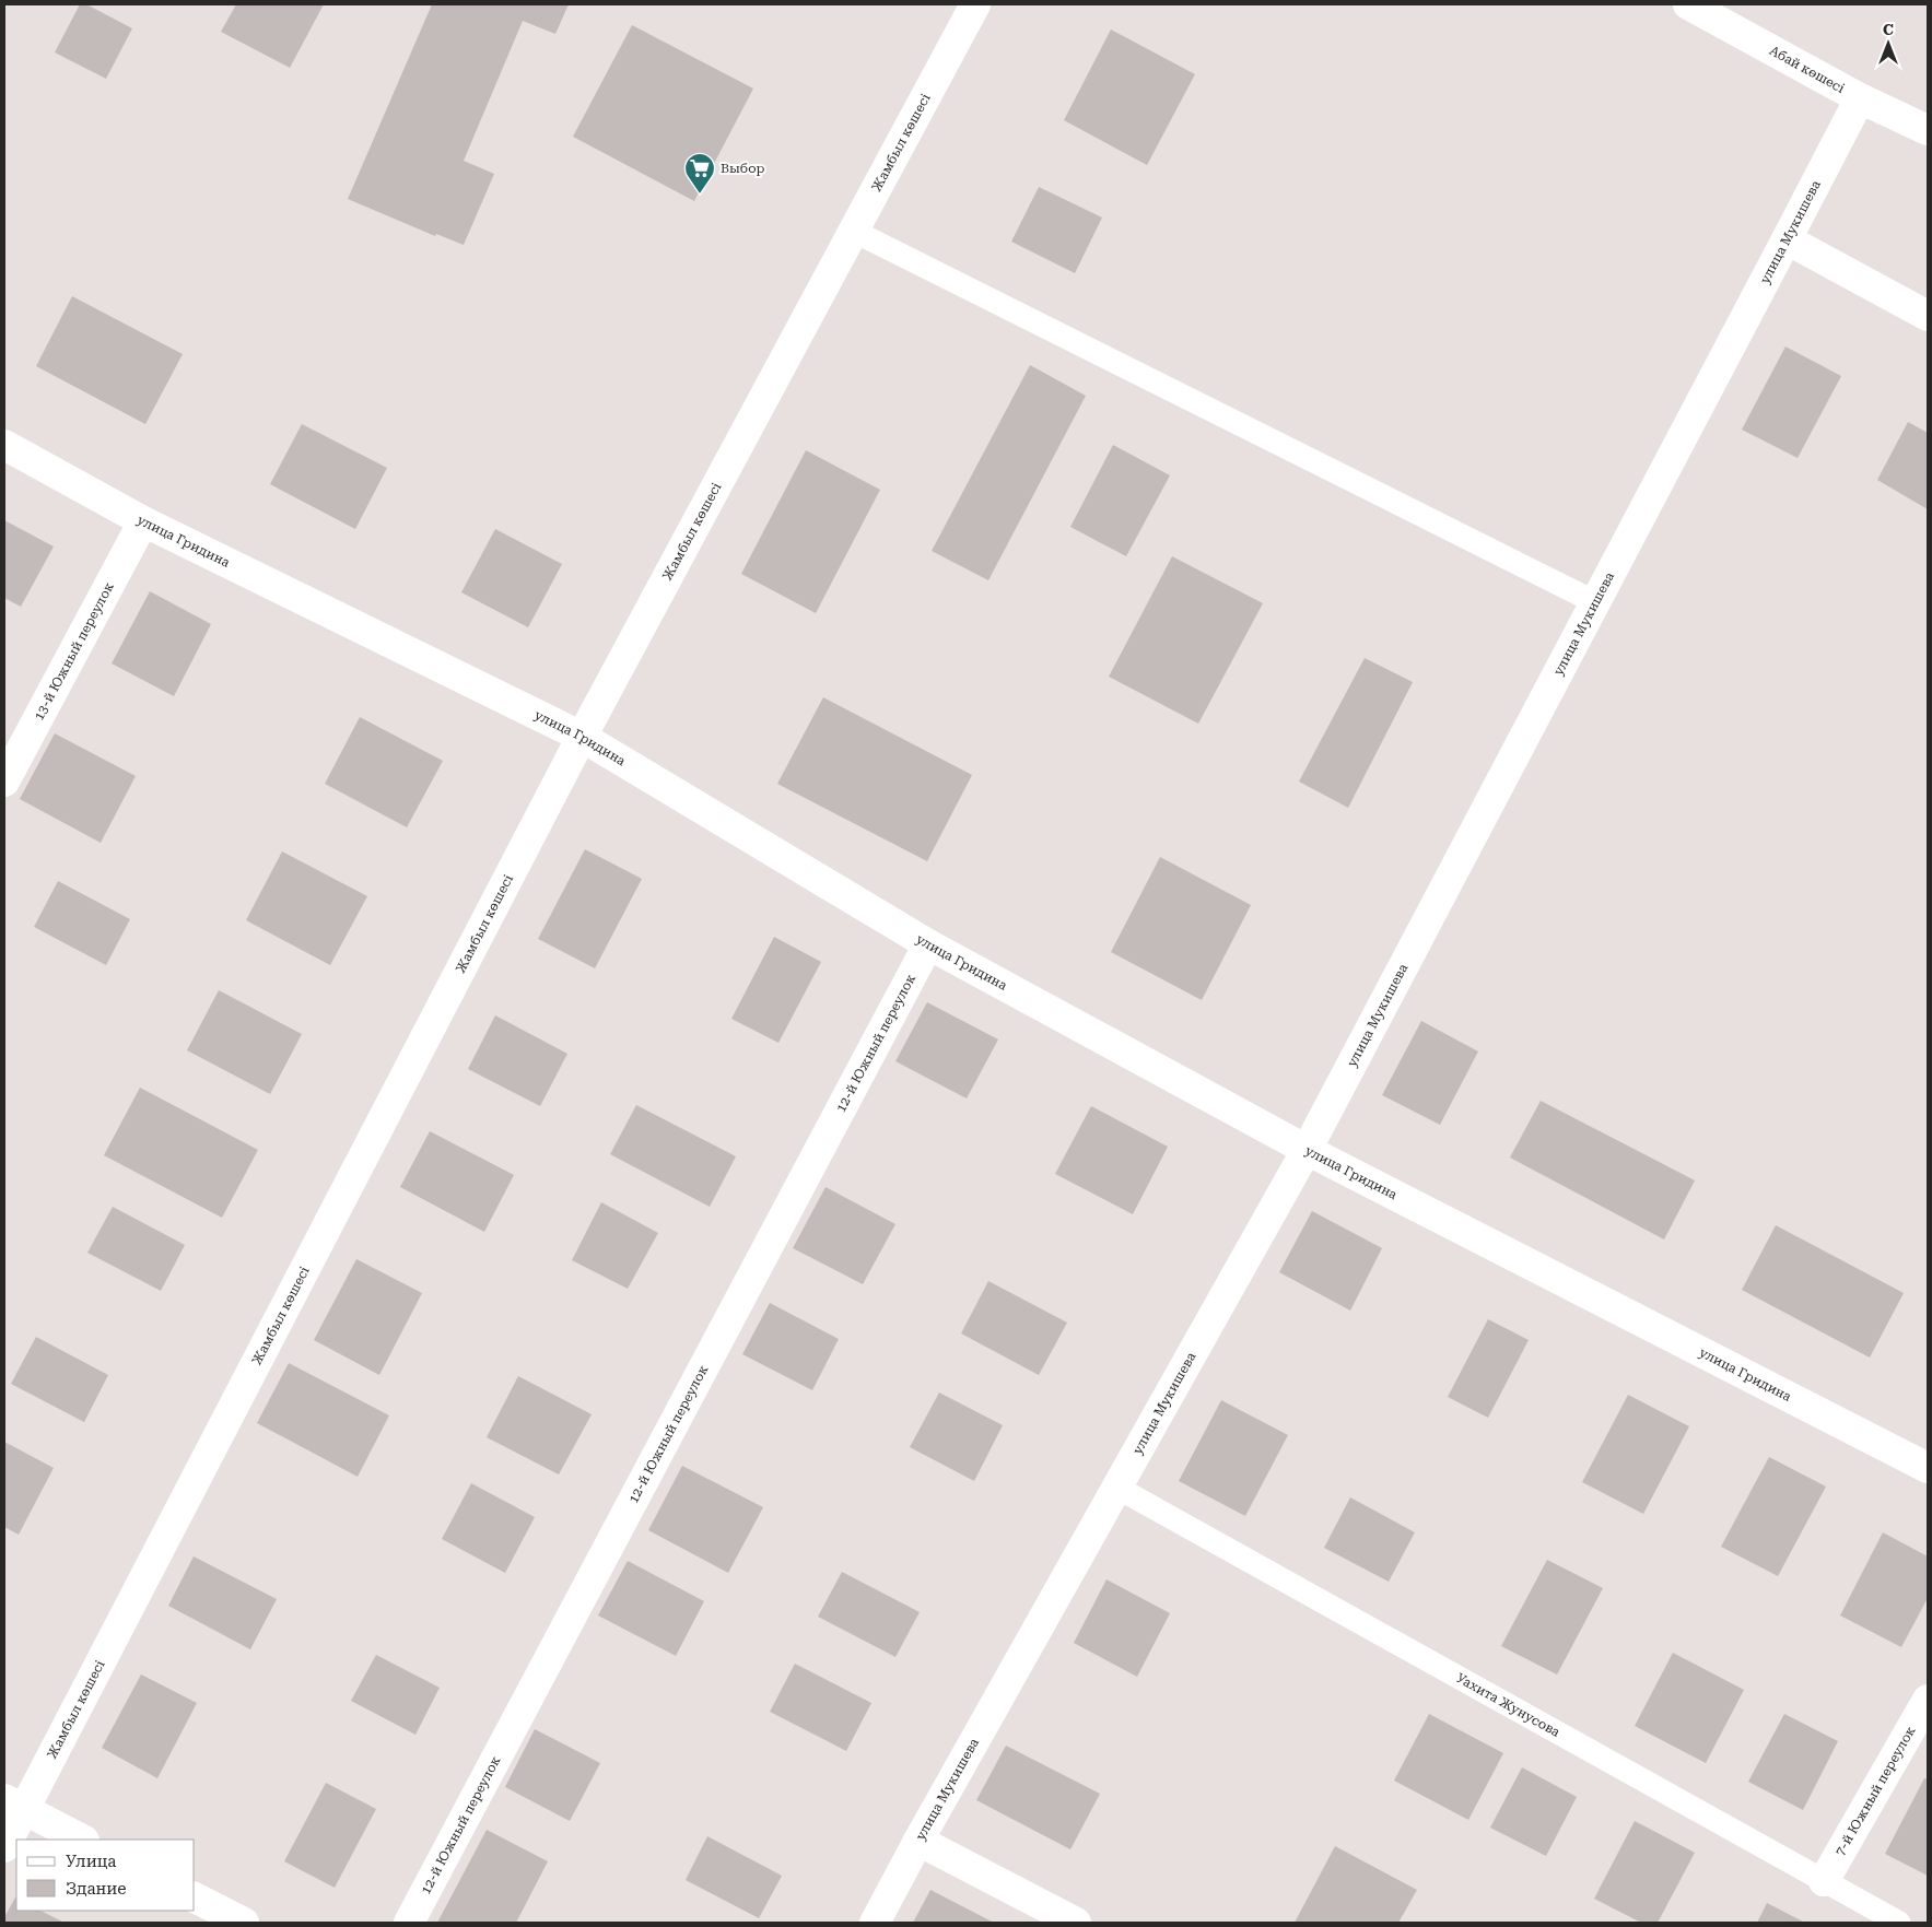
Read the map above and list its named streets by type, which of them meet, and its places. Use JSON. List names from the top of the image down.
{
  "streets": {
    "street": [
      "Абай көшесі",
      "Жамбыл көшесі",
      "улица Мукишева",
      "улица Гридина",
      "13-й Южный переулок",
      "12-й Южный переулок",
      "7-й Южный переулок"
    ],
    "lane": ["Уахита Жунусова"]
  },
  "crossings": [
    ["Абай көшесі", "улица Мукишева"],
    ["Жамбыл көшесі", "улица Гридина"],
    ["улица Мукишева", "улица Гридина"],
    ["улица Мукишева", "Уахита Жунусова"],
    ["улица Гридина", "13-й Южный переулок"],
    ["улица Гридина", "12-й Южный переулок"],
    ["Уахита Жунусова", "7-й Южный переулок"]
  ],
  "places": {
    "supermarket": ["Выбор"]
  },
  "legend": ["Улица", "Здание"],
  "north": "top"
}
